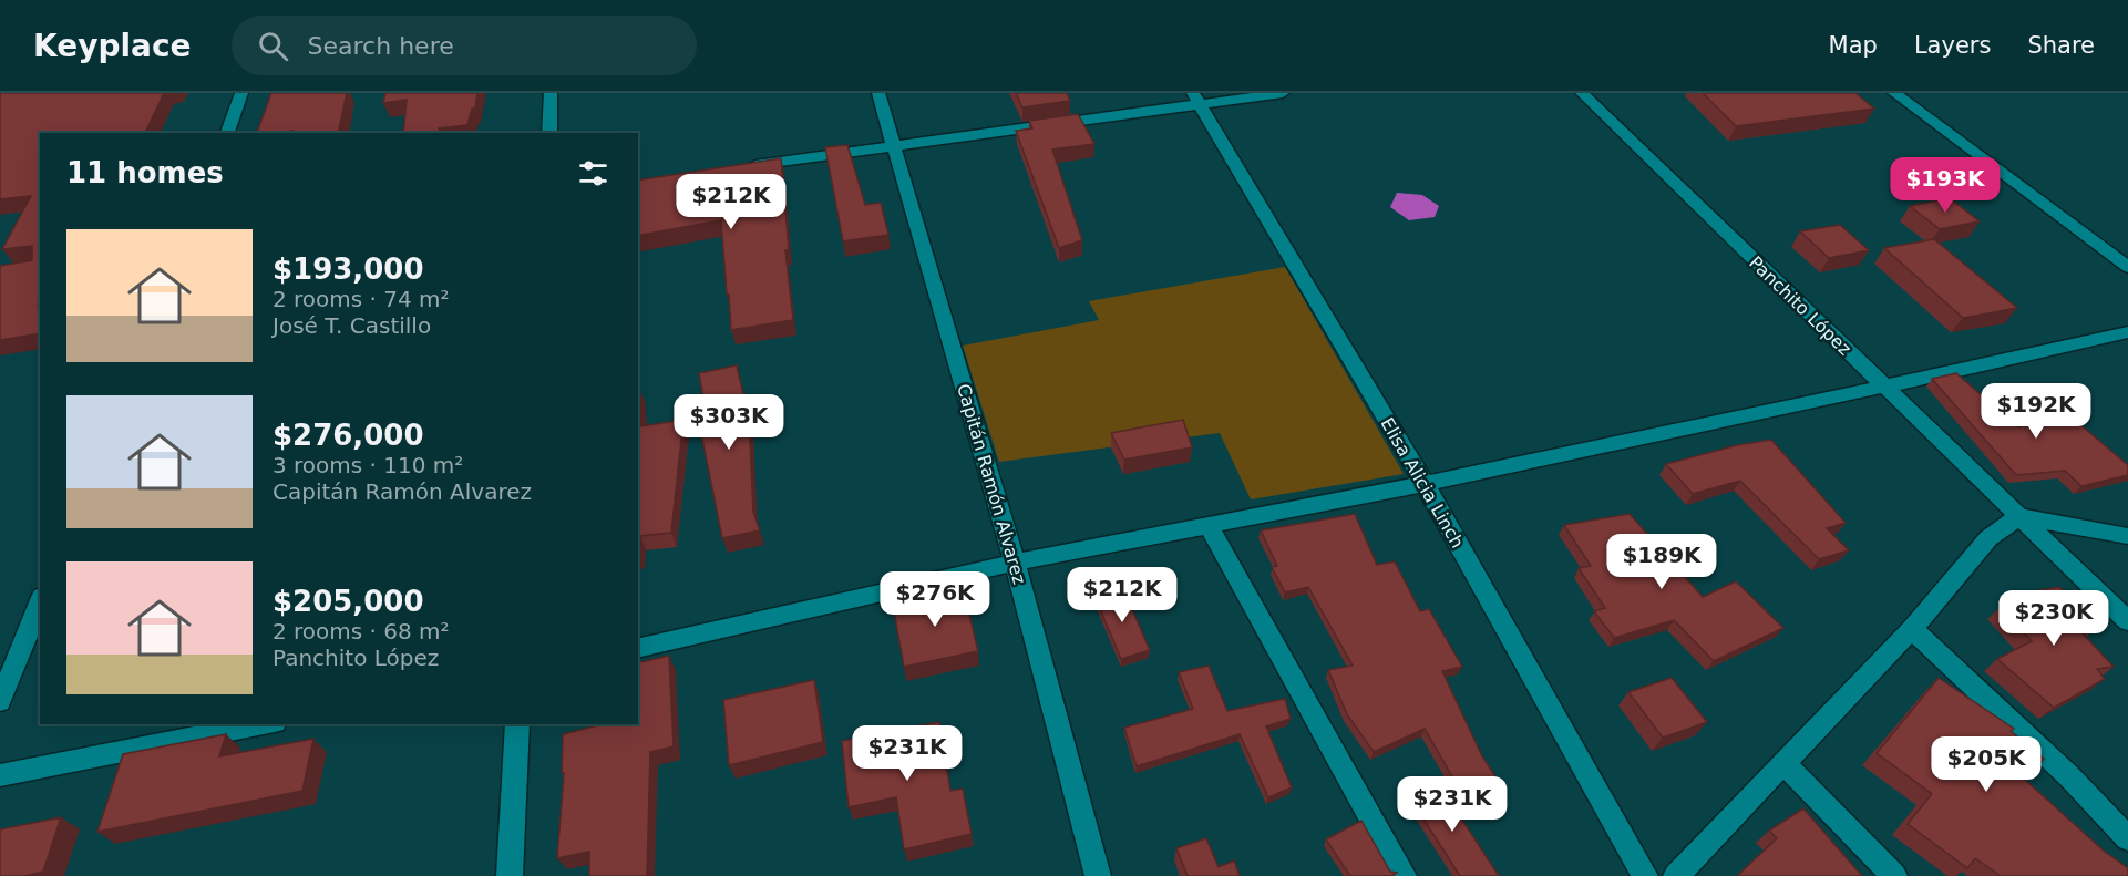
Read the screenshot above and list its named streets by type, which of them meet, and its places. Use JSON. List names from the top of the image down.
{
  "streets": {
    "street": ["Panchito López", "Elisa Alicia Linch", "Capitán Ramón Alvarez"]
  },
  "page": {
    "header": "Keyplace",
    "search": "Search here",
    "nav": ["Map", "Layers", "Share"],
    "heading": "11 homes",
    "price": [
      "$193K",
      "$212K",
      "$192K",
      "$303K",
      "$189K",
      "$212K",
      "$276K",
      "$230K",
      "$231K",
      "$205K",
      "$231K"
    ],
    "list": [
      {
        "name": "$193,000",
        "note": "2 rooms · 74 m² · José T. Castillo"
      },
      {
        "name": "$276,000",
        "note": "3 rooms · 110 m² · Capitán Ramón Alvarez"
      },
      {
        "name": "$205,000",
        "note": "2 rooms · 68 m² · Panchito López"
      }
    ]
  }
}
